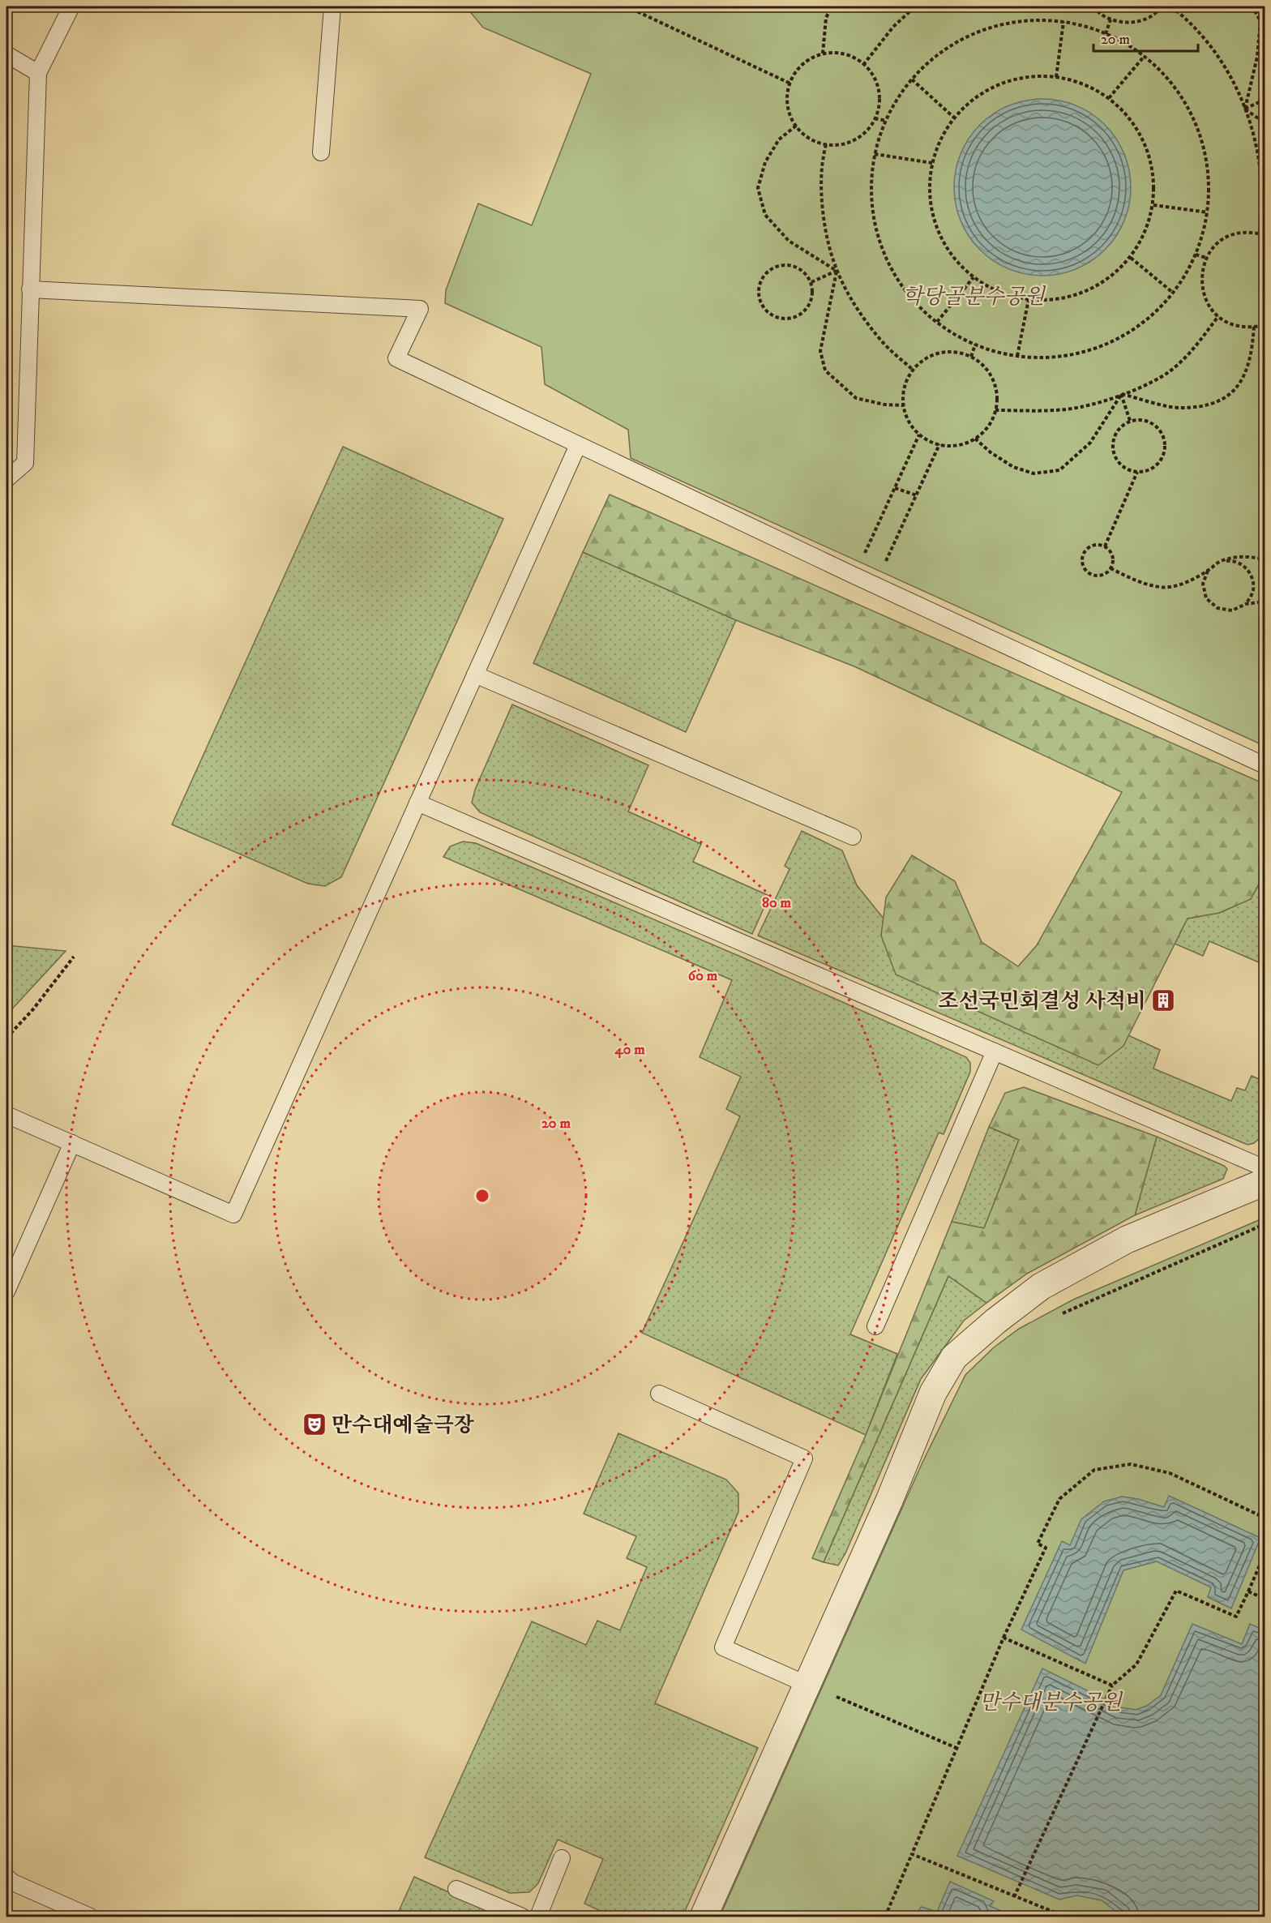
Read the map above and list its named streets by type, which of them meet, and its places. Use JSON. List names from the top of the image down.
{
  "parks": ["학당골분수공원", "만수대분수공원"],
  "places": {
    "building": ["조선국민회결성 사적비"],
    "theatre": ["만수대예술극장"]
  },
  "scale_bar": "20 m",
  "rings": [
    "80 m",
    "60 m",
    "40 m",
    "20 m"
  ]
}
